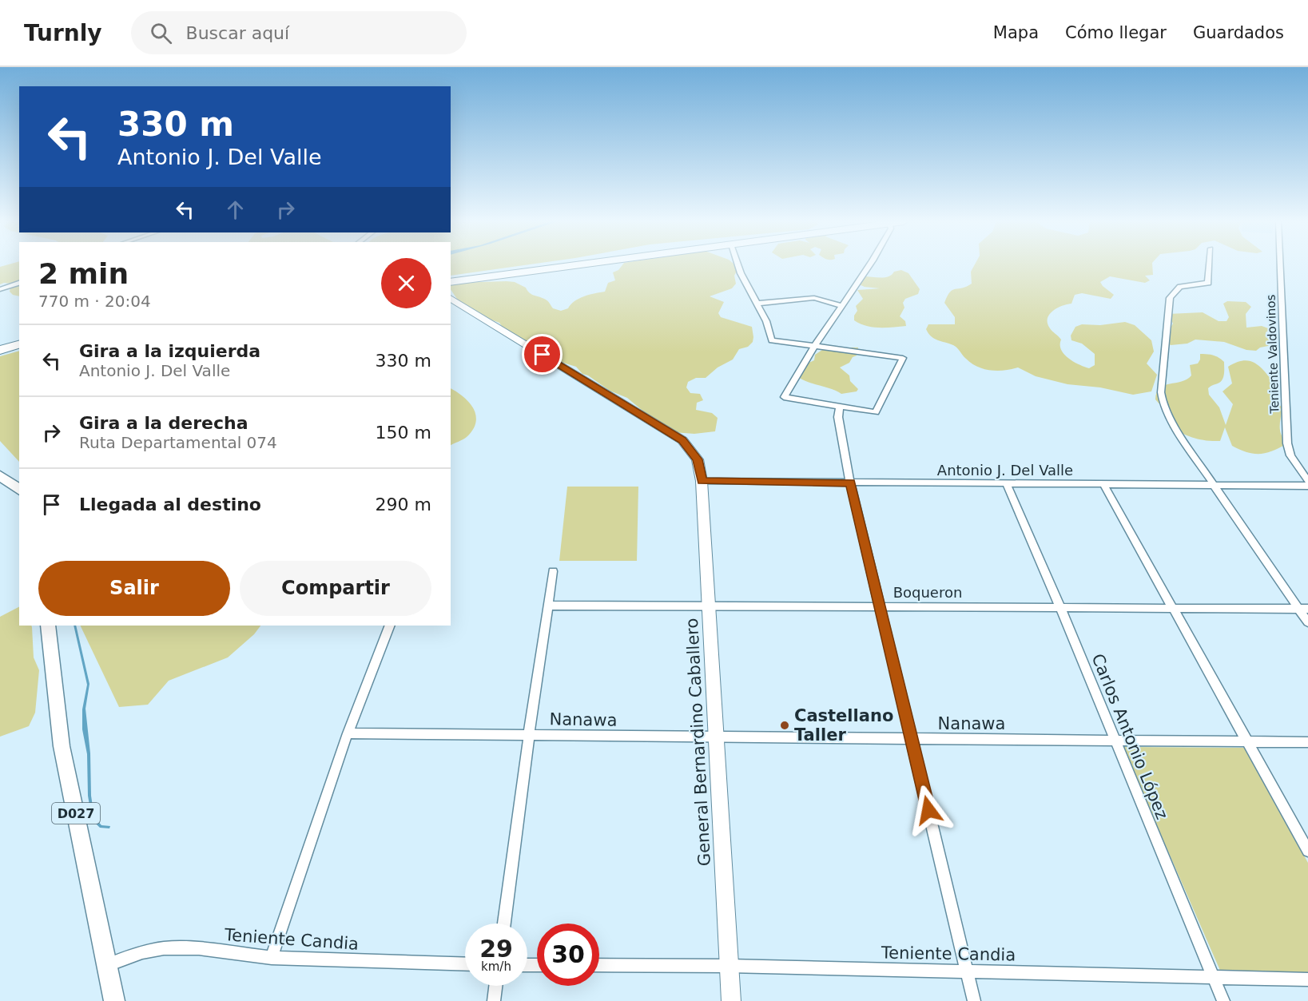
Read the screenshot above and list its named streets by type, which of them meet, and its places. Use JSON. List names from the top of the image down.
{
  "streets": {
    "main road": ["D027"],
    "street": [
      "Teniente Valdovinos",
      "Antonio J. Del Valle",
      "Boqueron",
      "Nanawa",
      "Carlos Antonio López",
      "General Bernardino Caballero",
      "Teniente Candia"
    ]
  },
  "crossings": [
    ["Antonio J. Del Valle", "Carlos Antonio López"],
    ["Antonio J. Del Valle", "General Bernardino Caballero"],
    ["Boqueron", "Carlos Antonio López"],
    ["Boqueron", "General Bernardino Caballero"],
    ["Nanawa", "Carlos Antonio López"],
    ["Nanawa", "General Bernardino Caballero"],
    ["Carlos Antonio López", "Teniente Candia"],
    ["General Bernardino Caballero", "Teniente Candia"],
    ["D027", "Teniente Candia"]
  ],
  "places": ["Castellano Taller"],
  "page": {
    "header": "Turnly",
    "search": "Buscar aquí",
    "nav": ["Mapa", "Cómo llegar", "Guardados"],
    "turn": ["330 m", "Antonio J. Del Valle"],
    "heading": ["2 min", "770 m · 20:04"],
    "list": [
      {
        "name": "Gira a la izquierda",
        "note": "Antonio J. Del Valle",
        "value": "330 m"
      },
      {
        "name": "Gira a la derecha",
        "note": "Ruta Departamental 074",
        "value": "150 m"
      },
      {
        "name": "Llegada al destino",
        "value": "290 m"
      }
    ],
    "buttons": ["Salir", "Compartir"],
    "speed": "29 km/h",
    "limit": "30"
  }
}
